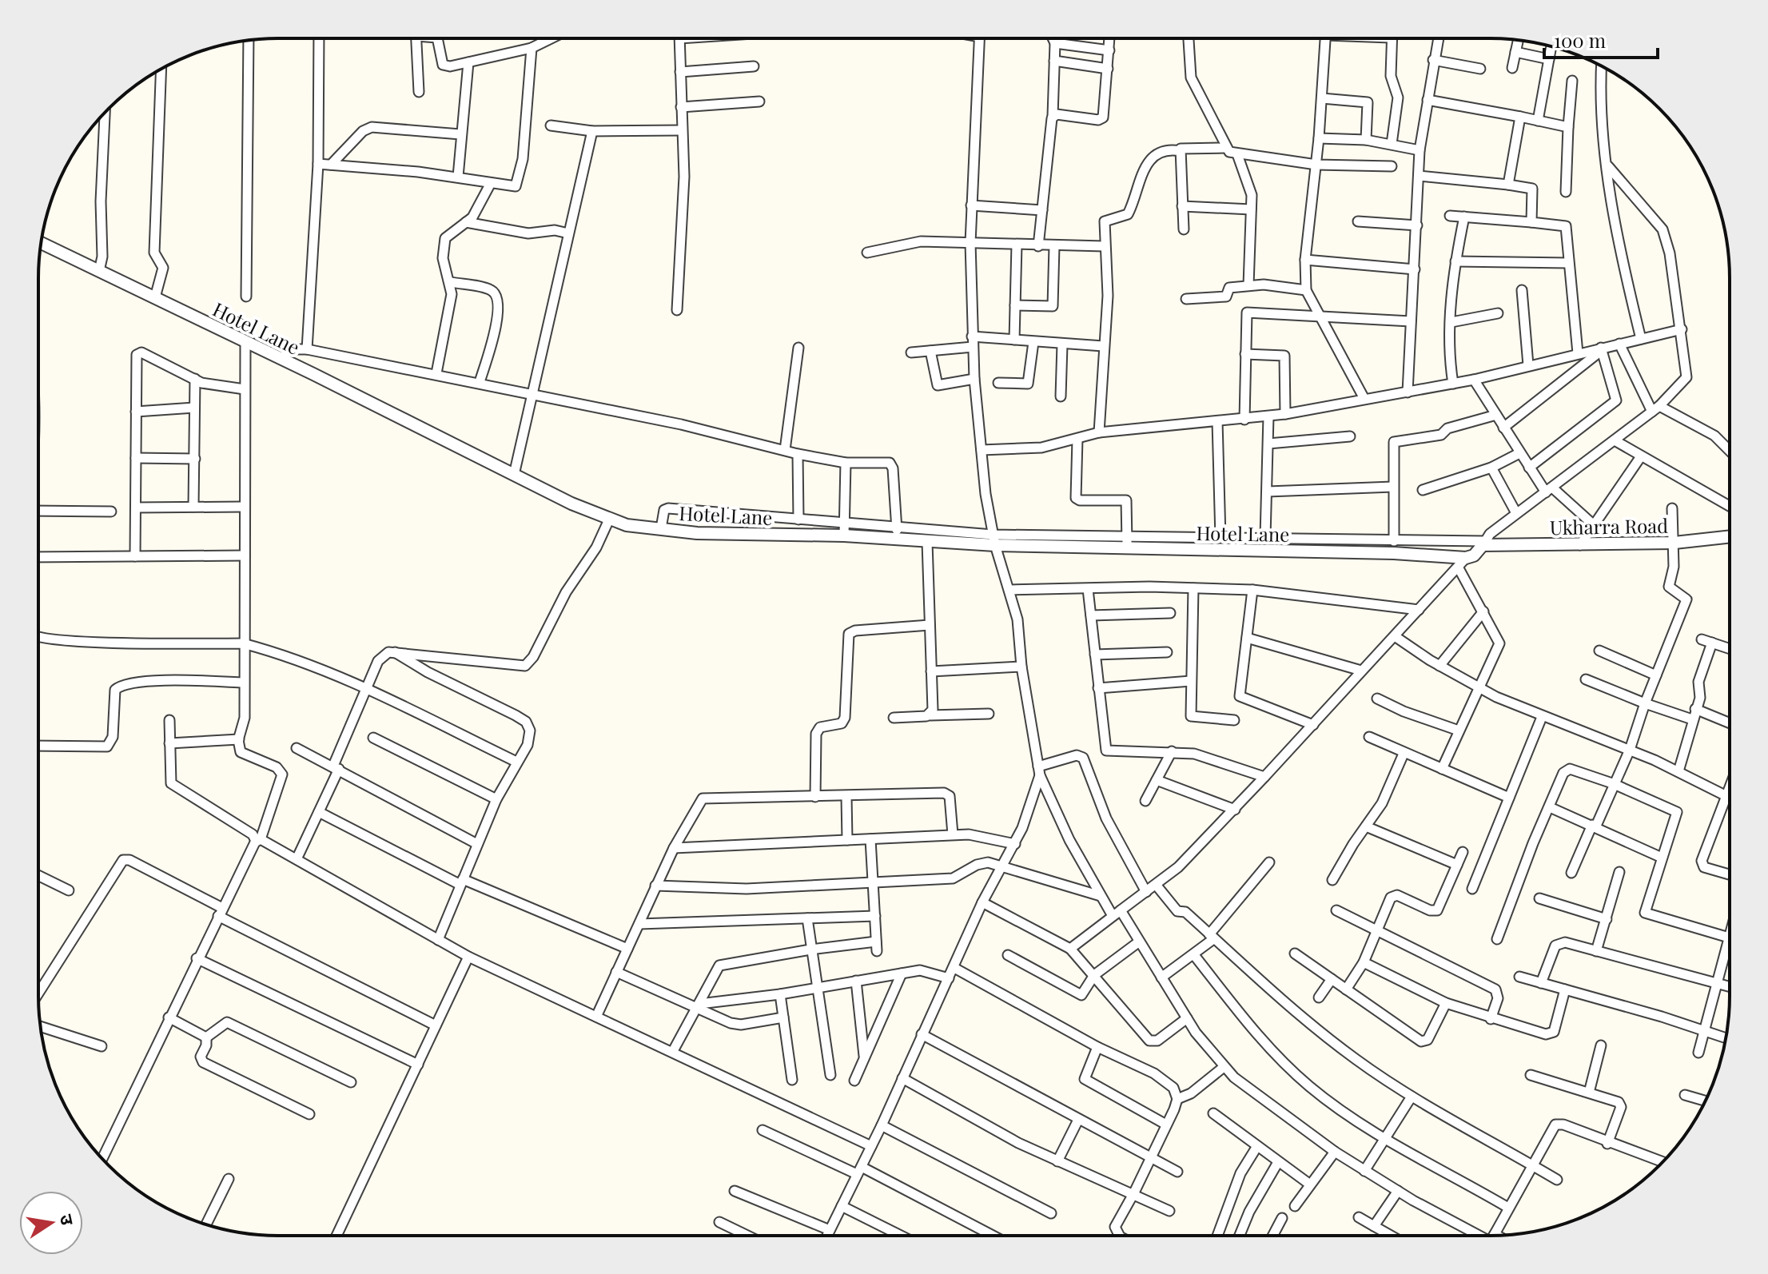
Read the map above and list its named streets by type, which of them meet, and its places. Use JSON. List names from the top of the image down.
{
  "streets": {
    "street": ["Hotel Lane", "Ukharra Road"]
  },
  "scale_bar": "100 m",
  "north": "right"
}
